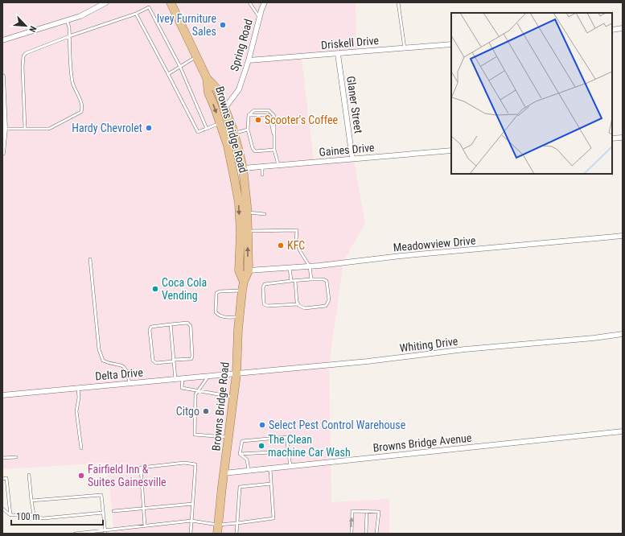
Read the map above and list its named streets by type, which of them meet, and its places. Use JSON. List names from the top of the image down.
{
  "streets": {
    "main road": ["Browns Bridge Road"],
    "street": [
      "Driskell Drive",
      "Spring Road",
      "Glaner Street",
      "Gaines Drive",
      "Meadowview Drive",
      "Whiting Drive",
      "Delta Drive",
      "Browns Bridge Avenue"
    ]
  },
  "crossings": [
    ["Driskell Drive", "Spring Road"],
    ["Driskell Drive", "Glaner Street"],
    ["Spring Road", "Browns Bridge Road"],
    ["Glaner Street", "Gaines Drive"],
    ["Browns Bridge Road", "Gaines Drive"],
    ["Browns Bridge Road", "Meadowview Drive"],
    ["Browns Bridge Road", "Whiting Drive"],
    ["Browns Bridge Road", "Delta Drive"],
    ["Browns Bridge Road", "Browns Bridge Avenue"],
    ["Whiting Drive", "Delta Drive"]
  ],
  "places": [
    "Ivey Furniture Sales",
    "Scooter's Coffee",
    "Hardy Chevrolet",
    "KFC",
    "Coca Cola Vending",
    "Citgo",
    "Select Pest Control Warehouse",
    "The Clean machine Car Wash",
    "Fairfield Inn & Suites Gainesville"
  ],
  "scale_bar": "100 m",
  "north": "bottom right"
}
